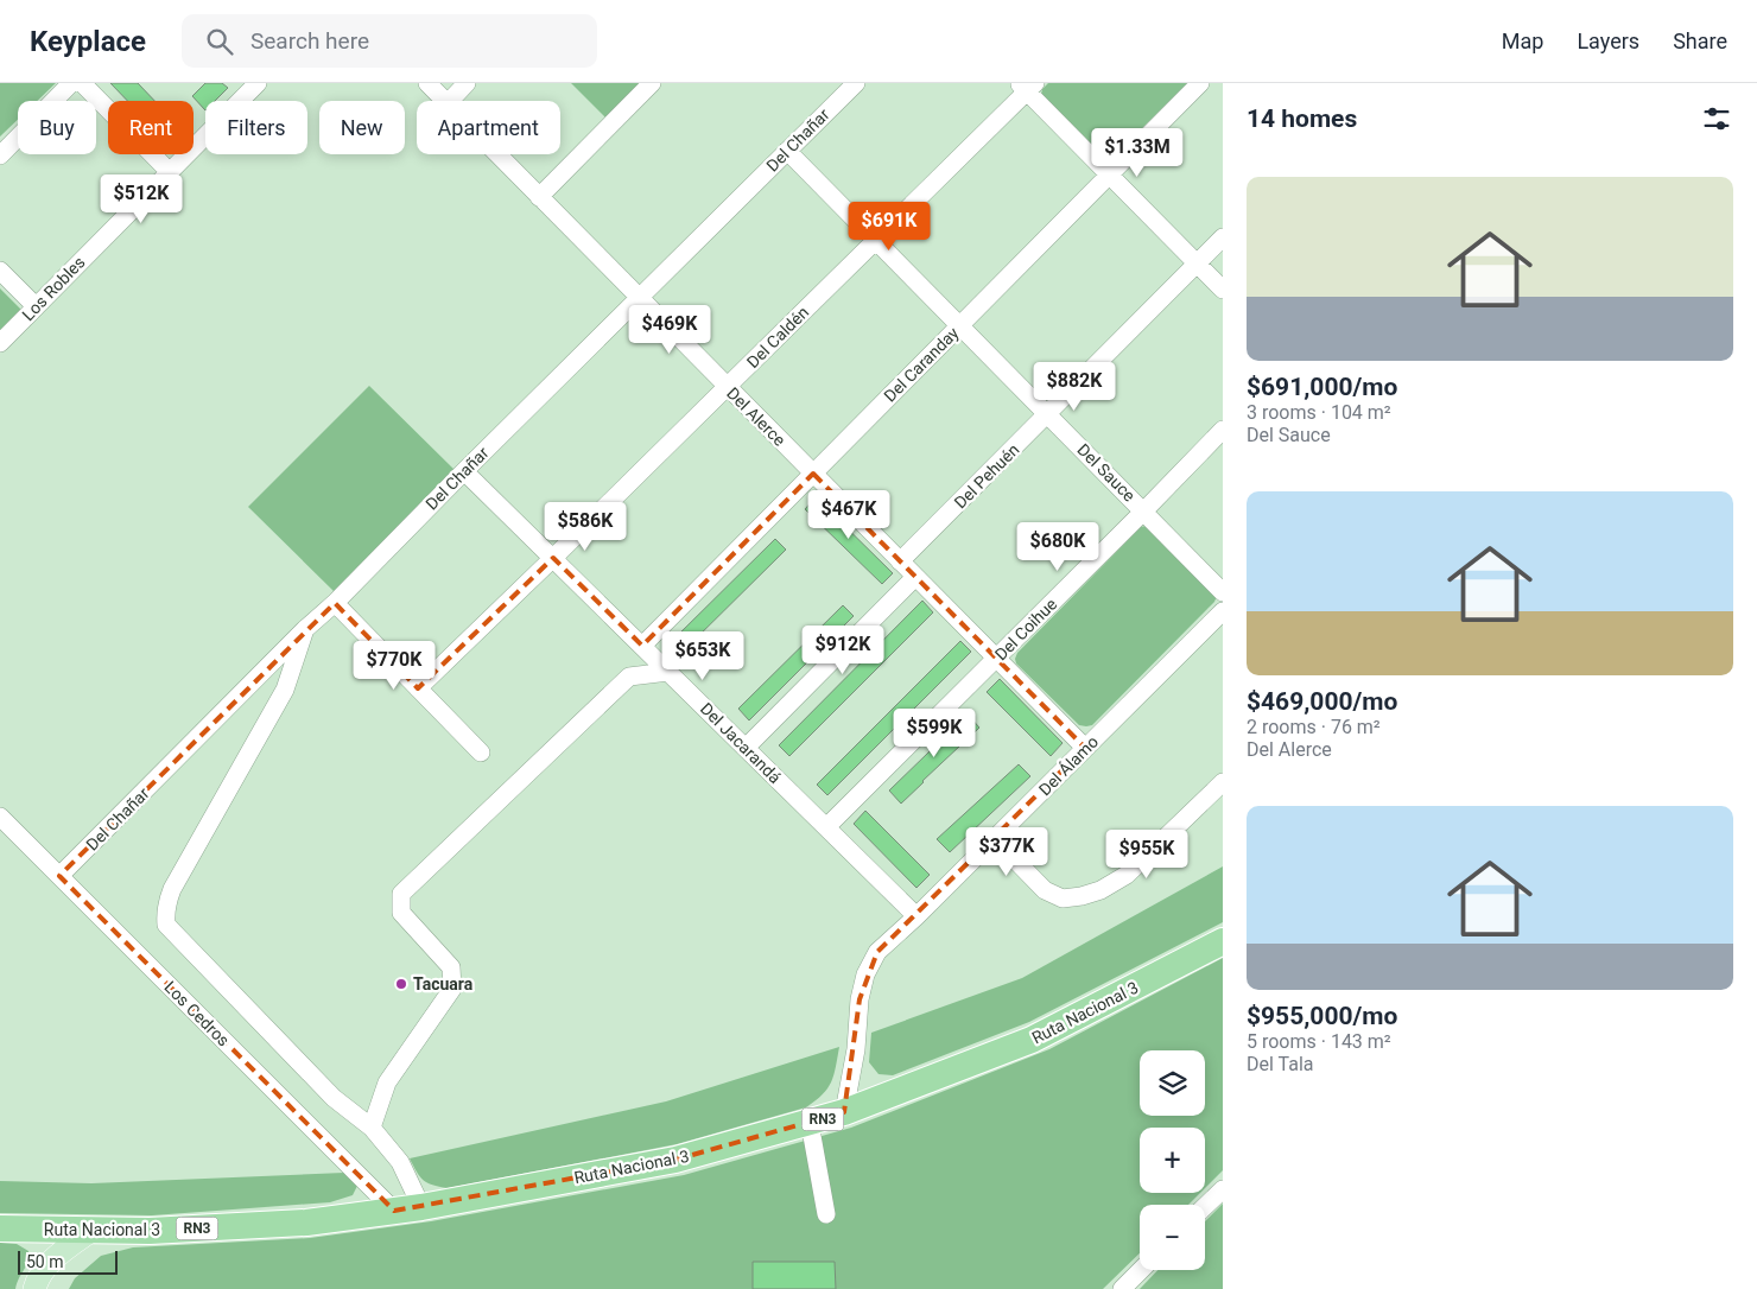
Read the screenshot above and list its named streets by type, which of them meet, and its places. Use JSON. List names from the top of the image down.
{
  "streets": {
    "highway": ["Ruta Nacional 3", "RN3"],
    "street": [
      "Del Chañar",
      "Los Robles",
      "Del Caldén",
      "Del Caranday",
      "Del Alerce",
      "Del Sauce",
      "Del Pehuén",
      "Del Coihue",
      "Del Jacarandá",
      "Del Álamo",
      "Los Cedros"
    ]
  },
  "crossings": [
    ["Del Chañar", "Del Alerce"],
    ["Del Chañar", "Del Sauce"],
    ["Del Chañar", "Del Jacarandá"],
    ["Del Chañar", "Los Cedros"],
    ["Del Caldén", "Del Alerce"],
    ["Del Caldén", "Del Sauce"],
    ["Del Caldén", "Del Jacarandá"],
    ["Del Caranday", "Del Alerce"],
    ["Del Caranday", "Del Sauce"],
    ["Del Caranday", "Del Jacarandá"],
    ["Del Alerce", "Del Pehuén"],
    ["Del Alerce", "Del Coihue"],
    ["Del Alerce", "Del Álamo"],
    ["Del Sauce", "Del Pehuén"],
    ["Del Sauce", "Del Coihue"],
    ["Del Coihue", "Del Jacarandá"],
    ["Del Jacarandá", "Del Álamo"],
    ["Del Álamo", "Ruta Nacional 3"],
    ["Ruta Nacional 3", "Los Cedros"]
  ],
  "places": ["Tacuara"],
  "scale_bar": "50 m",
  "page": {
    "header": "Keyplace",
    "search": "Search here",
    "nav": ["Map", "Layers", "Share"],
    "heading": "14 homes",
    "chip": [
      "Buy",
      "Rent",
      "Filters",
      "New",
      "Apartment"
    ],
    "price": [
      "$1.33M",
      "$512K",
      "$691K",
      "$469K",
      "$882K",
      "$467K",
      "$586K",
      "$680K",
      "$912K",
      "$653K",
      "$770K",
      "$599K",
      "$377K",
      "$955K"
    ],
    "list": [
      {
        "name": "$691,000/mo",
        "note": "3 rooms · 104 m² · Del Sauce"
      },
      {
        "name": "$469,000/mo",
        "note": "2 rooms · 76 m² · Del Alerce"
      },
      {
        "name": "$955,000/mo",
        "note": "5 rooms · 143 m² · Del Tala"
      }
    ],
    "map_buttons": ["+", "−"],
    "scale": "50 m"
  }
}
